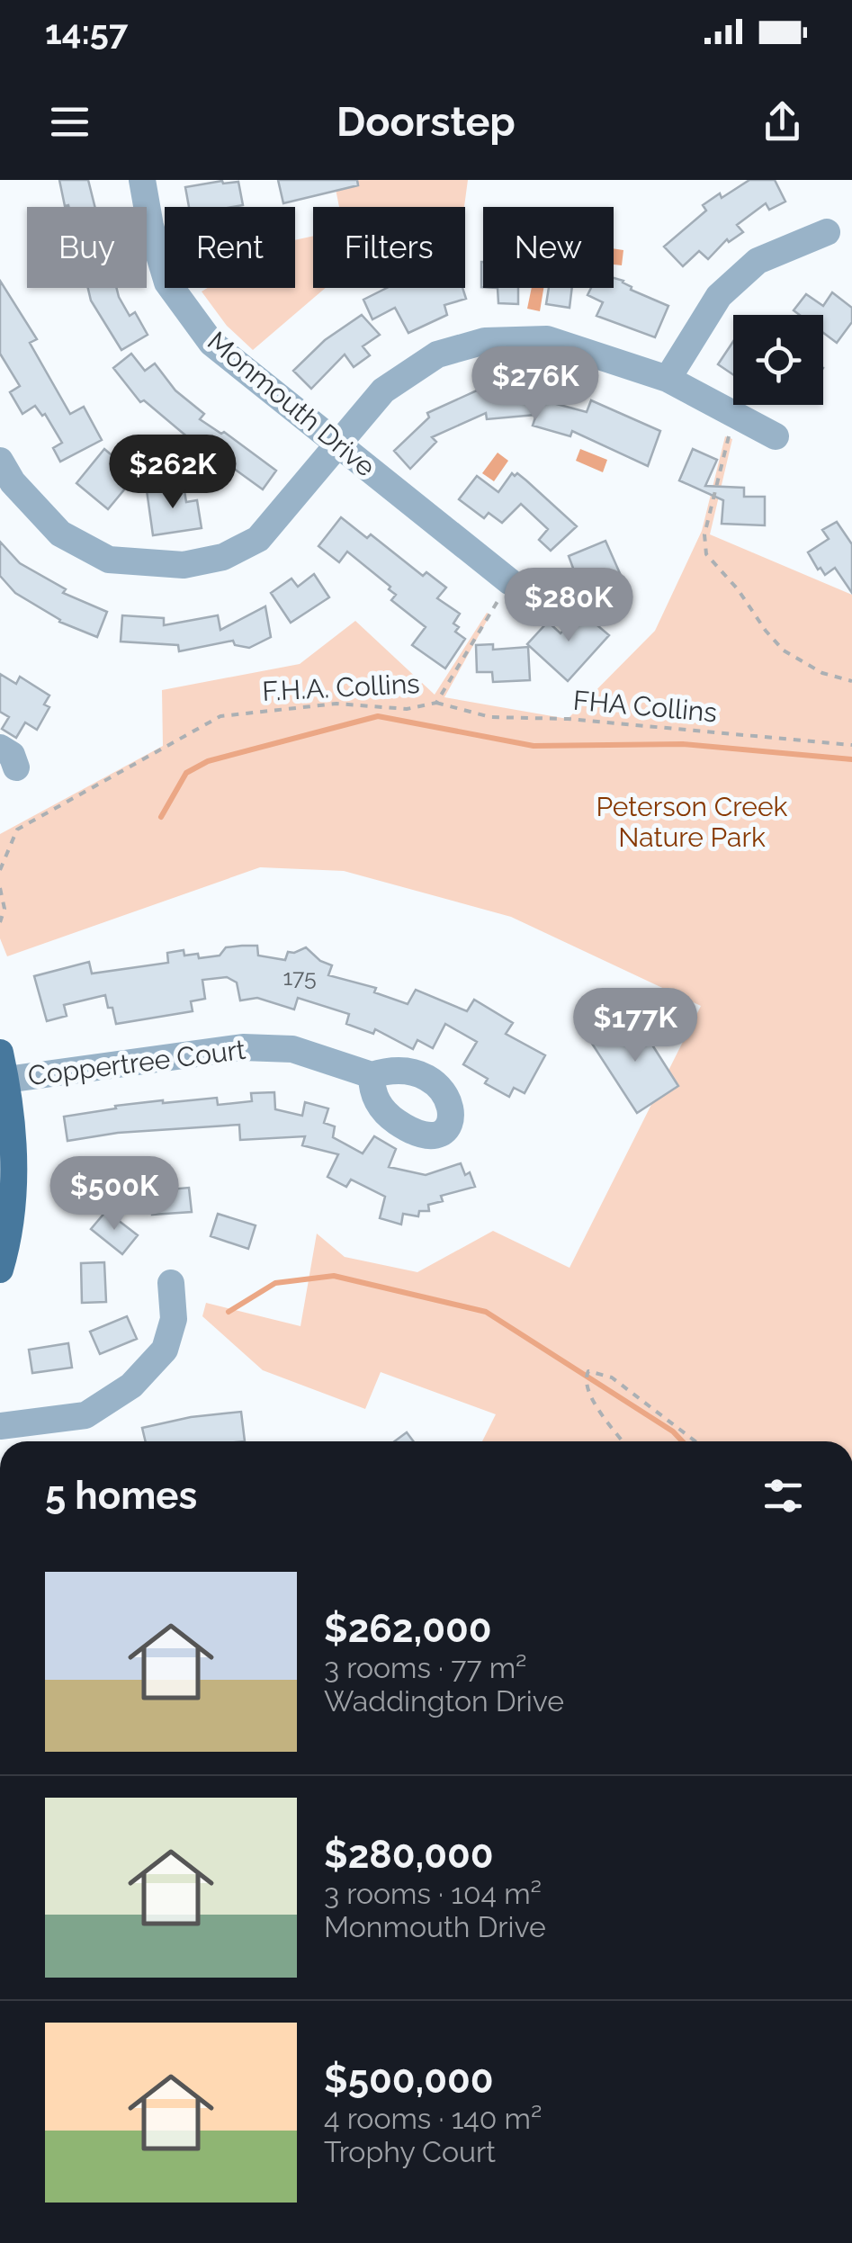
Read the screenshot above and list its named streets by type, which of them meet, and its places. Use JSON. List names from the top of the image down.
{
  "streets": {
    "street": ["Monmouth Drive", "Coppertree Court"],
    "path": ["F.H.A. Collins", "FHA Collins"]
  },
  "crossings": [
    ["Monmouth Drive", "F.H.A. Collins"],
    ["F.H.A. Collins", "FHA Collins"]
  ],
  "parks": ["Peterson Creek Nature Park"],
  "house_numbers": ["175"],
  "page": {
    "status": "14:57",
    "header": "Doorstep",
    "chip": [
      "Buy",
      "Rent",
      "Filters",
      "New"
    ],
    "price": [
      "$276K",
      "$262K",
      "$280K",
      "$177K",
      "$500K"
    ],
    "heading": "5 homes",
    "list": [
      {
        "name": "$262,000",
        "note": "3 rooms · 77 m² · Waddington Drive"
      },
      {
        "name": "$280,000",
        "note": "3 rooms · 104 m² · Monmouth Drive"
      },
      {
        "name": "$500,000",
        "note": "4 rooms · 140 m² · Trophy Court"
      }
    ]
  }
}
